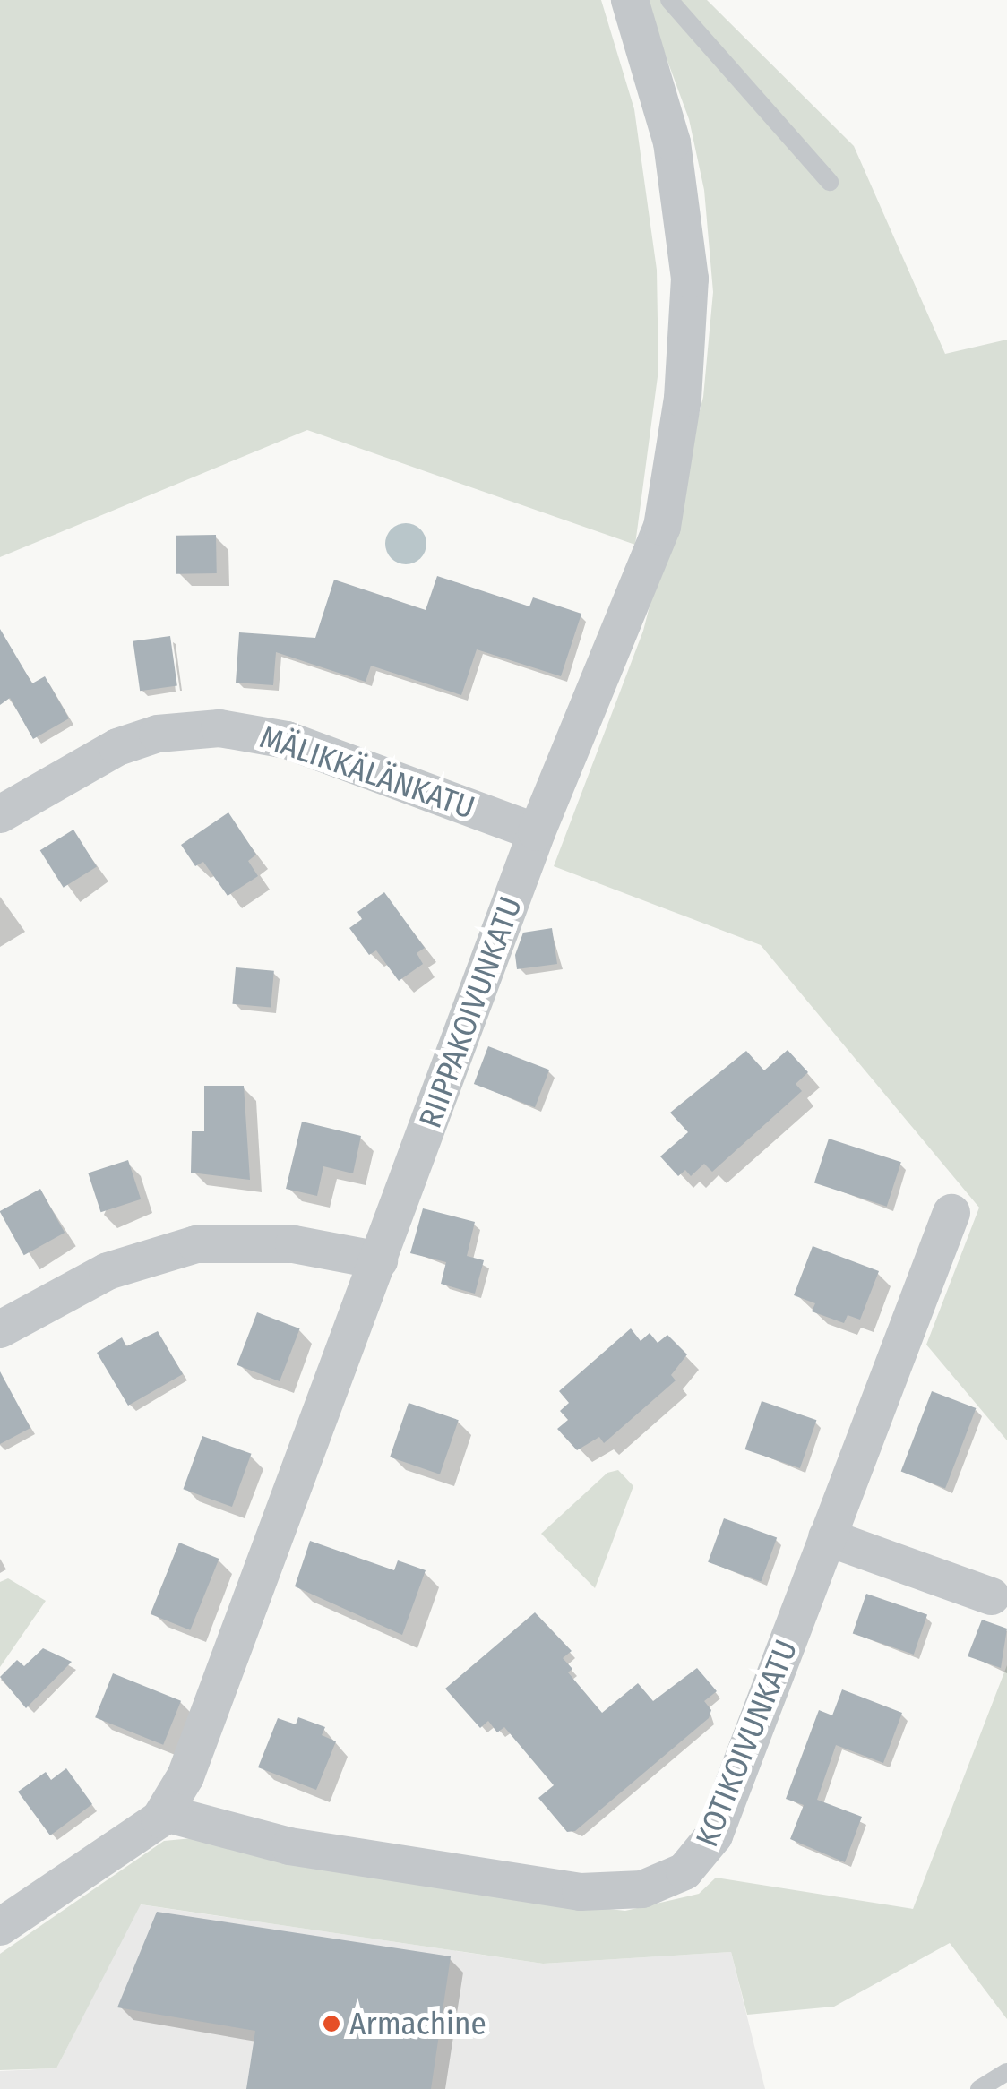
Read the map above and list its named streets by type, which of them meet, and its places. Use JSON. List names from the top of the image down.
{
  "streets": {
    "street": ["MÄLIKKÄLÄNKATU", "RIIPPAKOIVUNKATU", "KOTIKOIVUNKATU"]
  },
  "crossings": [
    ["MÄLIKKÄLÄNKATU", "RIIPPAKOIVUNKATU"],
    ["RIIPPAKOIVUNKATU", "KOTIKOIVUNKATU"]
  ],
  "places": ["Armachine"]
}
